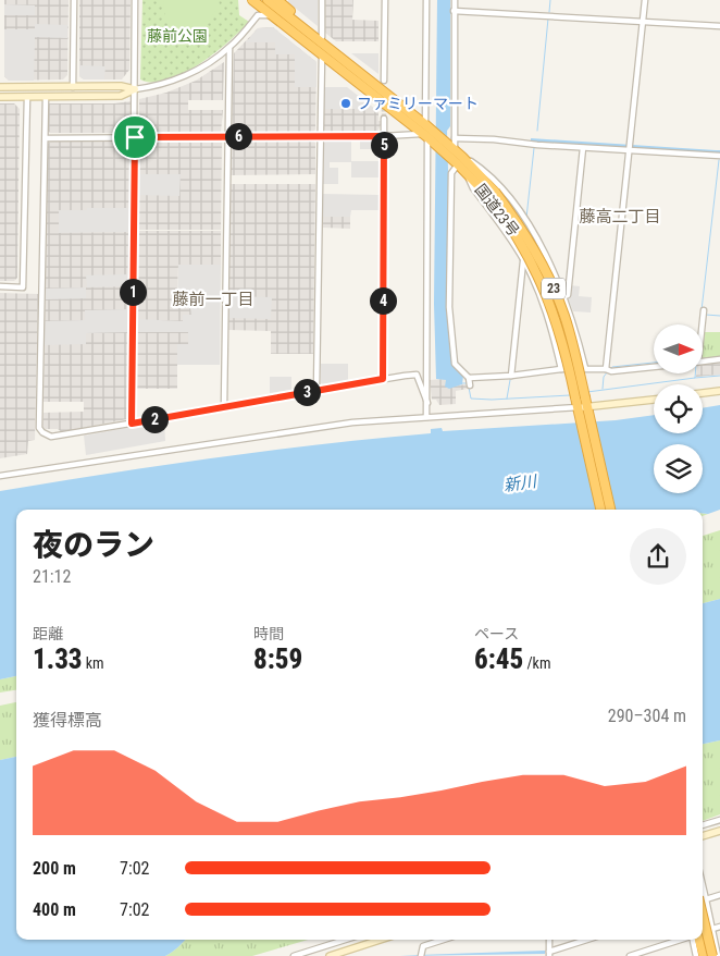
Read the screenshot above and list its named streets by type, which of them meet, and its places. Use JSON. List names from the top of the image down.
{
  "streets": {
    "highway": ["国道23号", "23"]
  },
  "districts": ["藤高二丁目", "藤前一丁目"],
  "water": ["新川"],
  "parks": ["藤前公園"],
  "places": ["ファミリーマート"],
  "north": "right",
  "page": {
    "pins": [
      "6",
      "5",
      "1",
      "4",
      "3",
      "2"
    ],
    "heading": ["夜のラン", "21:12"],
    "stats": [
      ["距離", "1.33 km"],
      ["時間", "8:59"],
      ["ペース", "6:45 /km"]
    ],
    "chart": ["獲得標高", "290–304 m"],
    "list": [
      {
        "name": "200 m",
        "note": "7:02"
      },
      {
        "name": "400 m",
        "note": "7:02"
      }
    ]
  }
}
